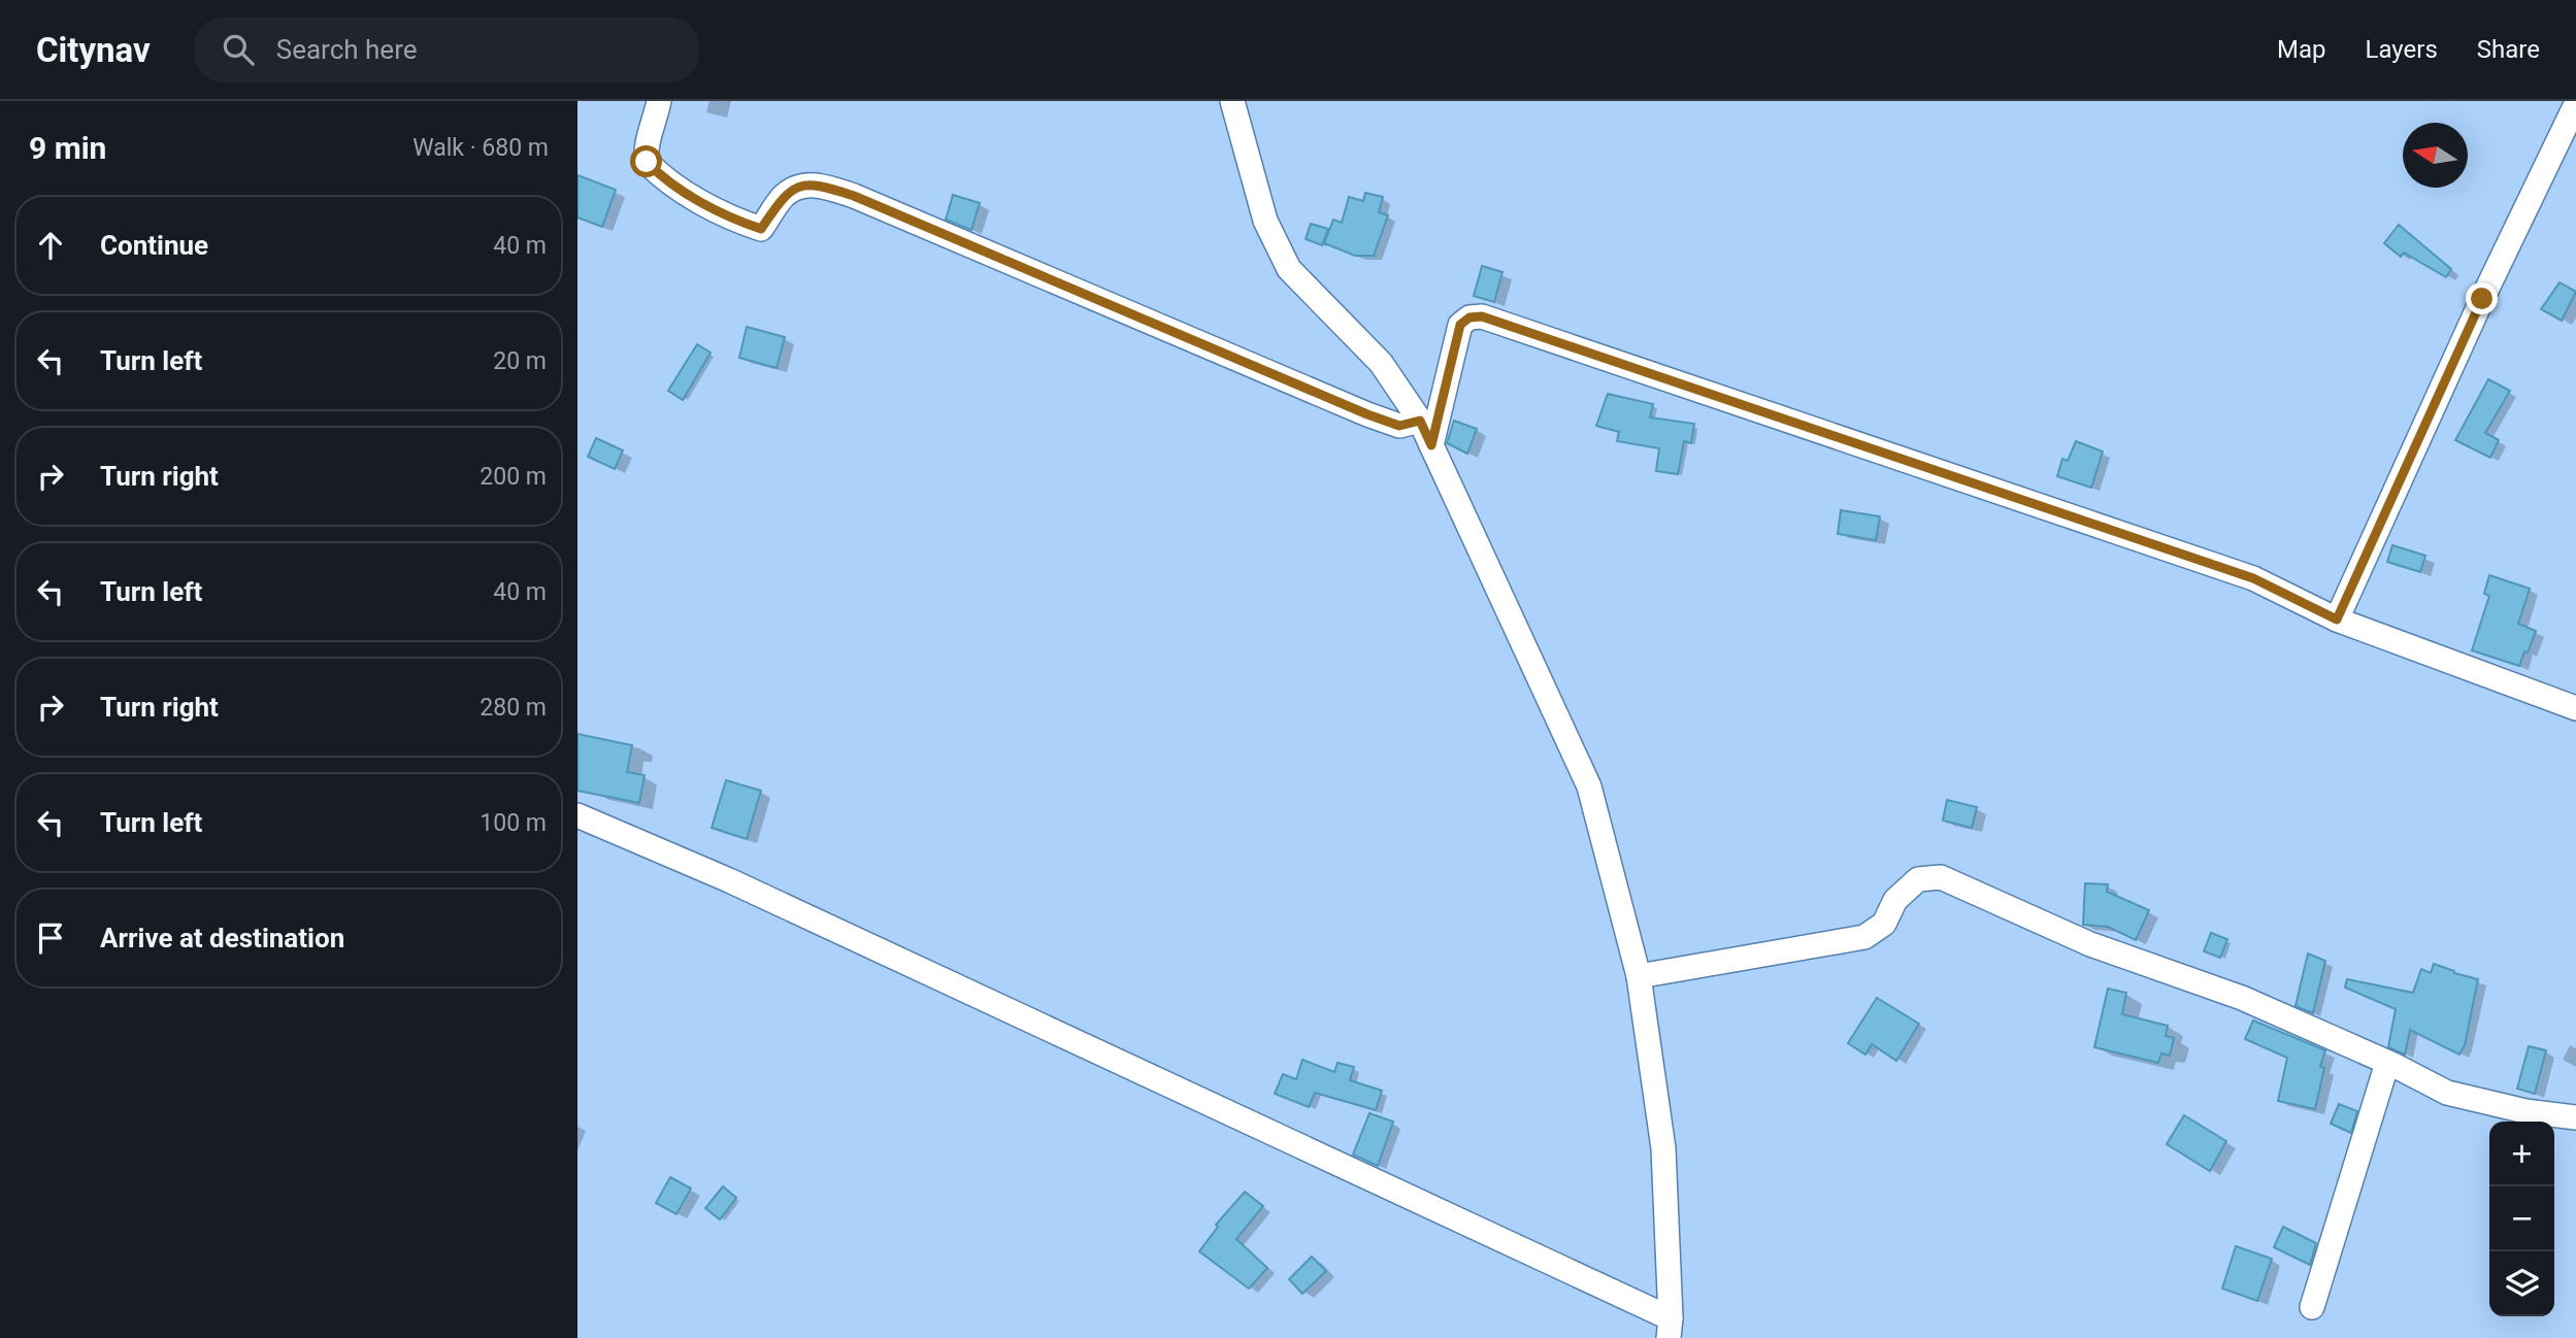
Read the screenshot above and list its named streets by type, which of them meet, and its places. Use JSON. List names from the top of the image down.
{
  "north": "left",
  "page": {
    "header": "Citynav",
    "search": "Search here",
    "nav": ["Map", "Layers", "Share"],
    "heading": ["9 min", "Walk · 680 m"],
    "list": [
      ["Continue", "40 m"],
      ["Turn left", "20 m"],
      ["Turn right", "200 m"],
      ["Turn left", "40 m"],
      ["Turn right", "280 m"],
      ["Turn left", "100 m"],
      "Arrive at destination"
    ],
    "map_buttons": ["+", "−"]
  }
}
